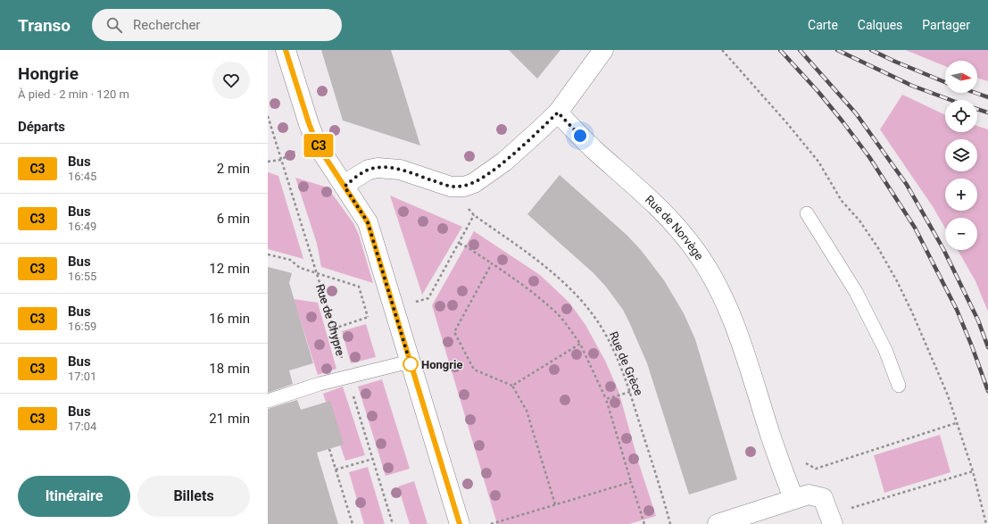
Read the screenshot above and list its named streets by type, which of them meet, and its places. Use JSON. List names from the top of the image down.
{
  "streets": {
    "street": ["Rue de Norvège"],
    "path": ["Rue de Chypre", "Rue de Grèce"]
  },
  "places": ["Hongrie"],
  "lines": ["bus line C3"],
  "north": "right",
  "page": {
    "header": "Transo",
    "search": "Rechercher",
    "nav": ["Carte", "Calques", "Partager"],
    "heading": [
      ["Hongrie", "À pied · 2 min · 120 m"],
      "Départs"
    ],
    "on_map": "C3",
    "map_buttons": ["+", "−"],
    "list": [
      {
        "mark": "C3",
        "name": "Bus",
        "note": "16:45",
        "value": "2 min"
      },
      {
        "mark": "C3",
        "name": "Bus",
        "note": "16:49",
        "value": "6 min"
      },
      {
        "mark": "C3",
        "name": "Bus",
        "note": "16:55",
        "value": "12 min"
      },
      {
        "mark": "C3",
        "name": "Bus",
        "note": "16:59",
        "value": "16 min"
      },
      {
        "mark": "C3",
        "name": "Bus",
        "note": "17:01",
        "value": "18 min"
      },
      {
        "mark": "C3",
        "name": "Bus",
        "note": "17:04",
        "value": "21 min"
      }
    ],
    "buttons": ["Itinéraire", "Billets"]
  }
}
